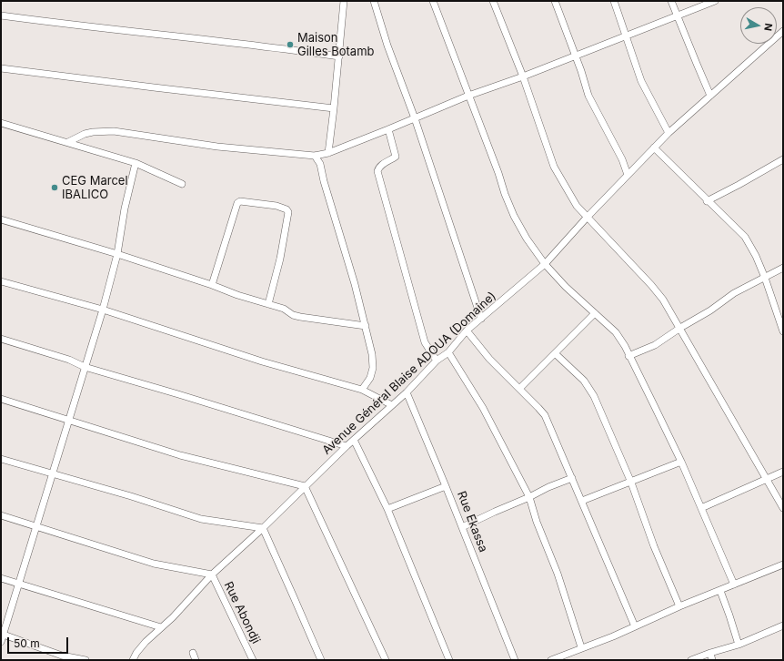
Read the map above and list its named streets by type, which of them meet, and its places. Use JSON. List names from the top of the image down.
{
  "streets": {
    "street": ["Avenue Général Blaise ADOUA (Domaine)", "Rue Ekassa", "Rue Abondji"]
  },
  "crossings": [
    ["Avenue Général Blaise ADOUA (Domaine)", "Rue Ekassa"],
    ["Avenue Général Blaise ADOUA (Domaine)", "Rue Abondji"]
  ],
  "places": ["Maison Gilles Botamb", "CEG Marcel IBALICO"],
  "scale_bar": "50 m",
  "north": "right"
}
